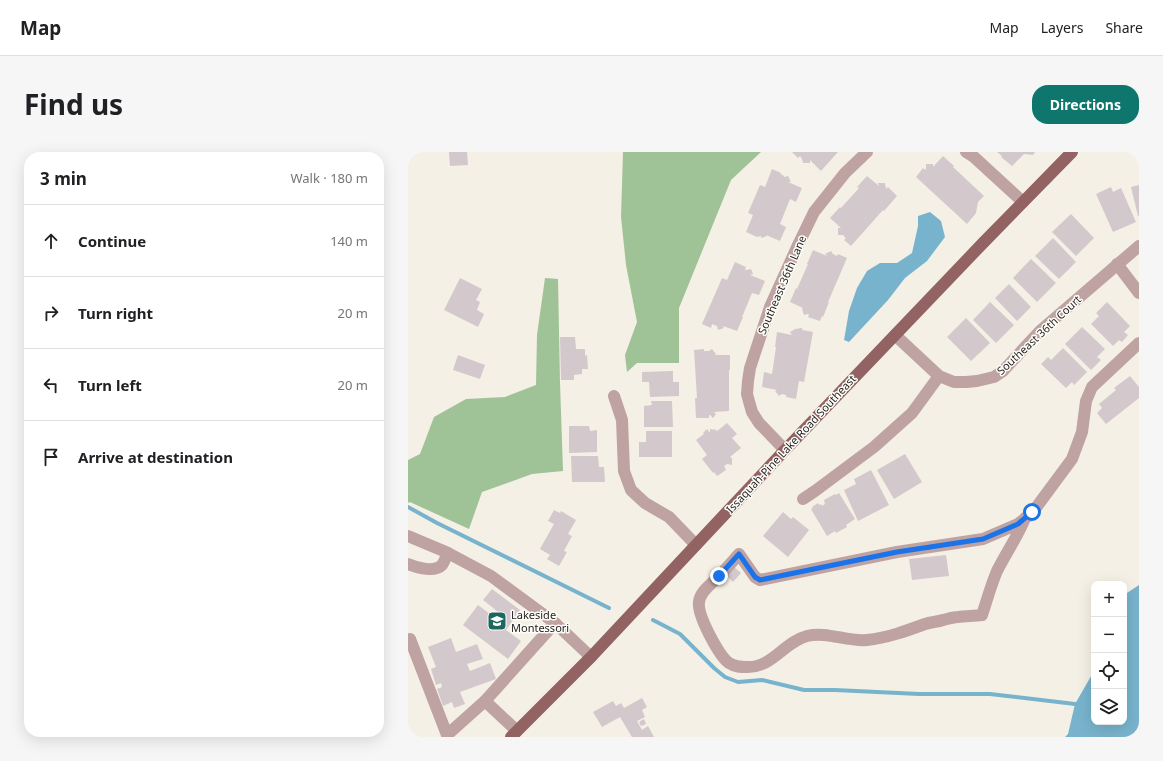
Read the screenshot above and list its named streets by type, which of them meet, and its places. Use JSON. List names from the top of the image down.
{
  "streets": {
    "main road": ["Issaquah-Pine Lake Road Southeast"],
    "street": ["Southeast 36th Lane", "Southeast 36th Court"]
  },
  "crossings": [
    ["Southeast 36th Lane", "Issaquah-Pine Lake Road Southeast"],
    ["Southeast 36th Court", "Issaquah-Pine Lake Road Southeast"]
  ],
  "places": {
    "school or university": ["Lakeside Montessori"]
  },
  "page": {
    "header": "Map",
    "nav": ["Map", "Layers", "Share"],
    "title": "Find us",
    "buttons": "Directions",
    "heading": ["3 min", "Walk · 180 m"],
    "list": [
      ["Continue", "140 m"],
      ["Turn right", "20 m"],
      ["Turn left", "20 m"],
      "Arrive at destination"
    ],
    "map_buttons": ["+", "−"]
  }
}
